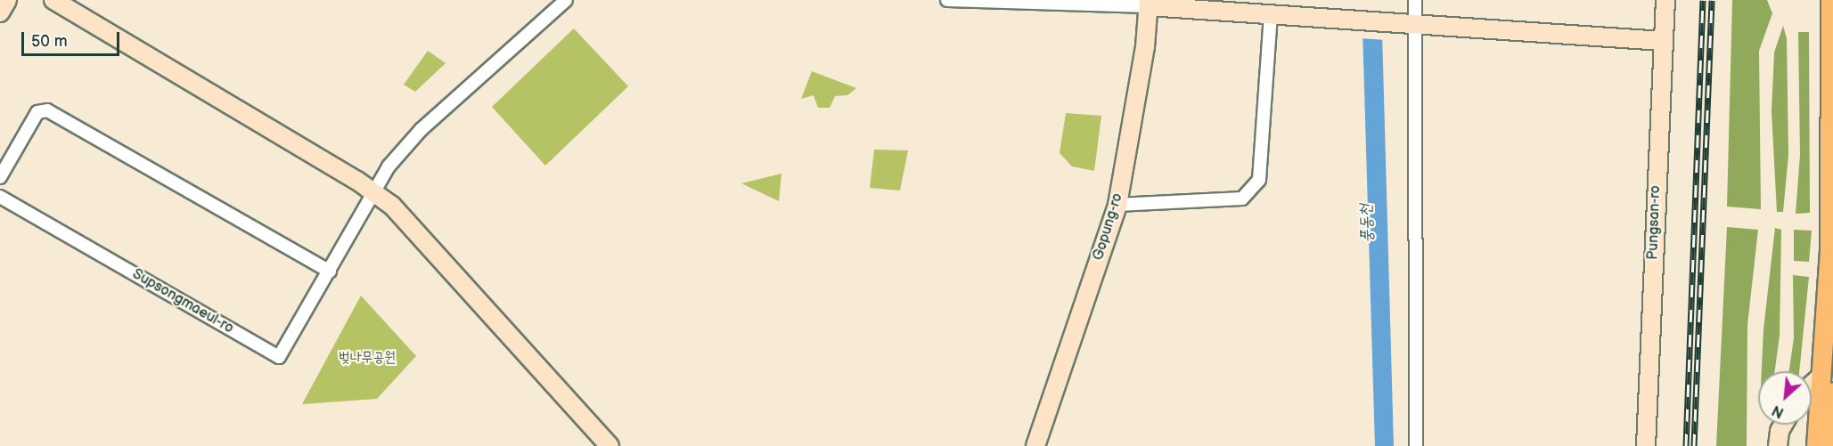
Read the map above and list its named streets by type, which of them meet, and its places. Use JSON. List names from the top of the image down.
{
  "streets": {
    "street": ["Pungsan-ro", "Gopung-ro", "Supsongmaeul-ro"]
  },
  "water": ["풍동천"],
  "parks": ["벚나무공원"],
  "scale_bar": "50 m",
  "north": "bottom left"
}
